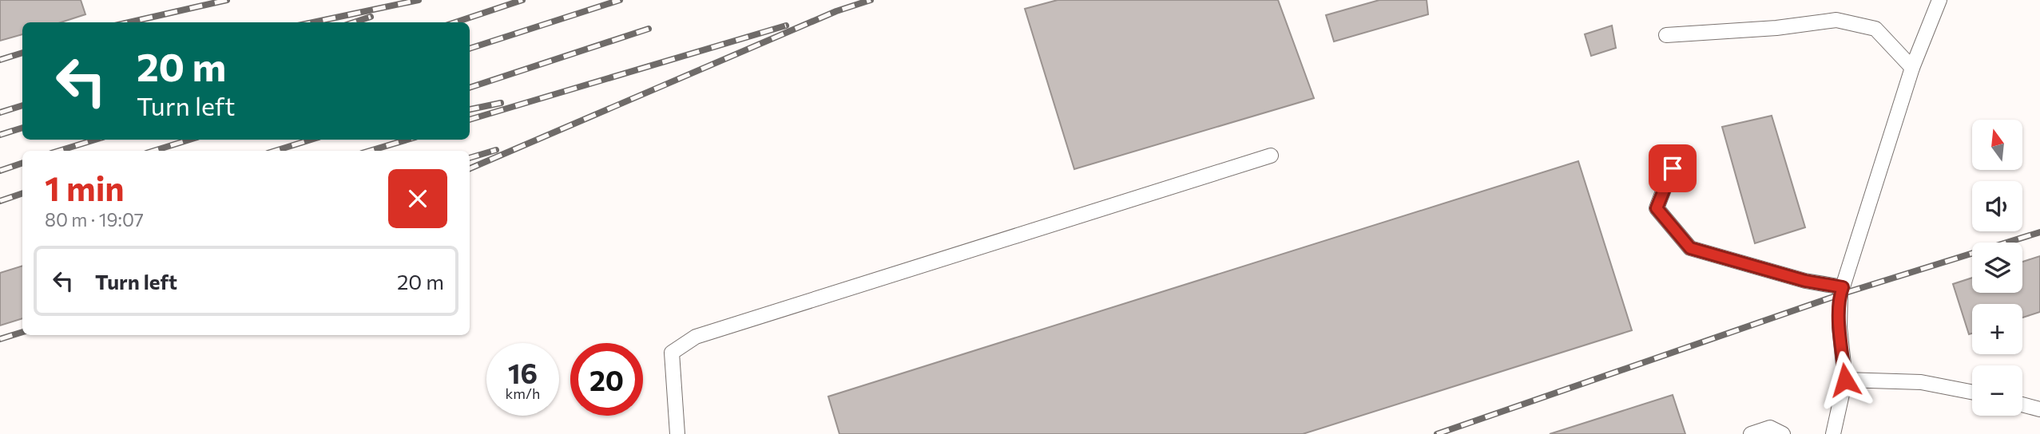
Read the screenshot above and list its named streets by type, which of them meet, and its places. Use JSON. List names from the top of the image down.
{
  "north": "top",
  "page": {
    "turn": ["20 m", "Turn left"],
    "map_buttons": ["+", "−"],
    "heading": ["1 min", "80 m · 19:07"],
    "list": [
      {
        "name": "Turn left",
        "value": "20 m"
      }
    ],
    "speed": "16 km/h",
    "limit": "20"
  }
}
